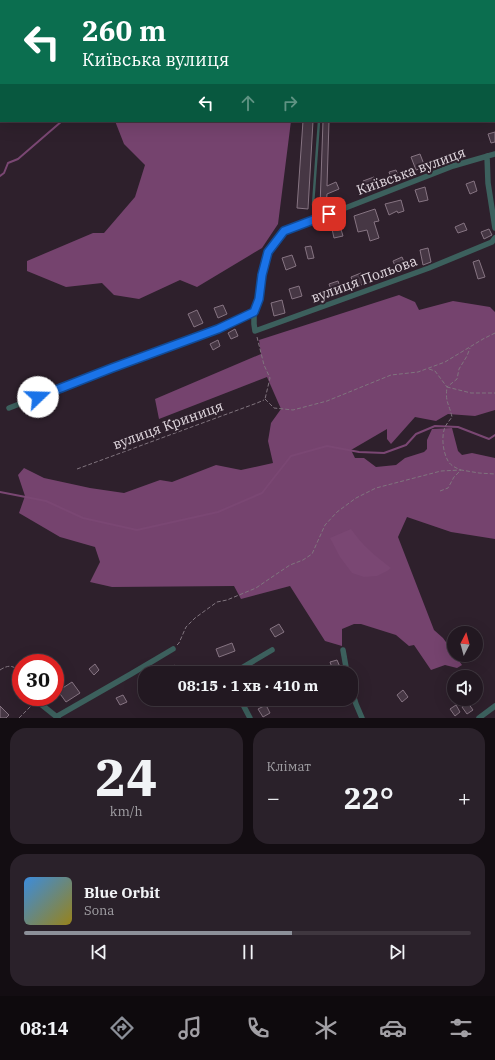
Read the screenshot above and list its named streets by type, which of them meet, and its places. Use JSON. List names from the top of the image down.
{
  "streets": {
    "street": ["Київська вулиця", "вулиця Польова"],
    "path": ["вулиця Криниця"]
  },
  "north": "top",
  "page": {
    "turn": ["260 m", "Київська вулиця"],
    "limit": "30",
    "trip": "08:15 · 1 хв · 410 m",
    "tile": [
      ["24", "km/h"],
      "Клімат"
    ],
    "heat": ["−", "22°", "+"],
    "song": ["Blue Orbit", "Sona"],
    "tabs": "08:14"
  }
}
